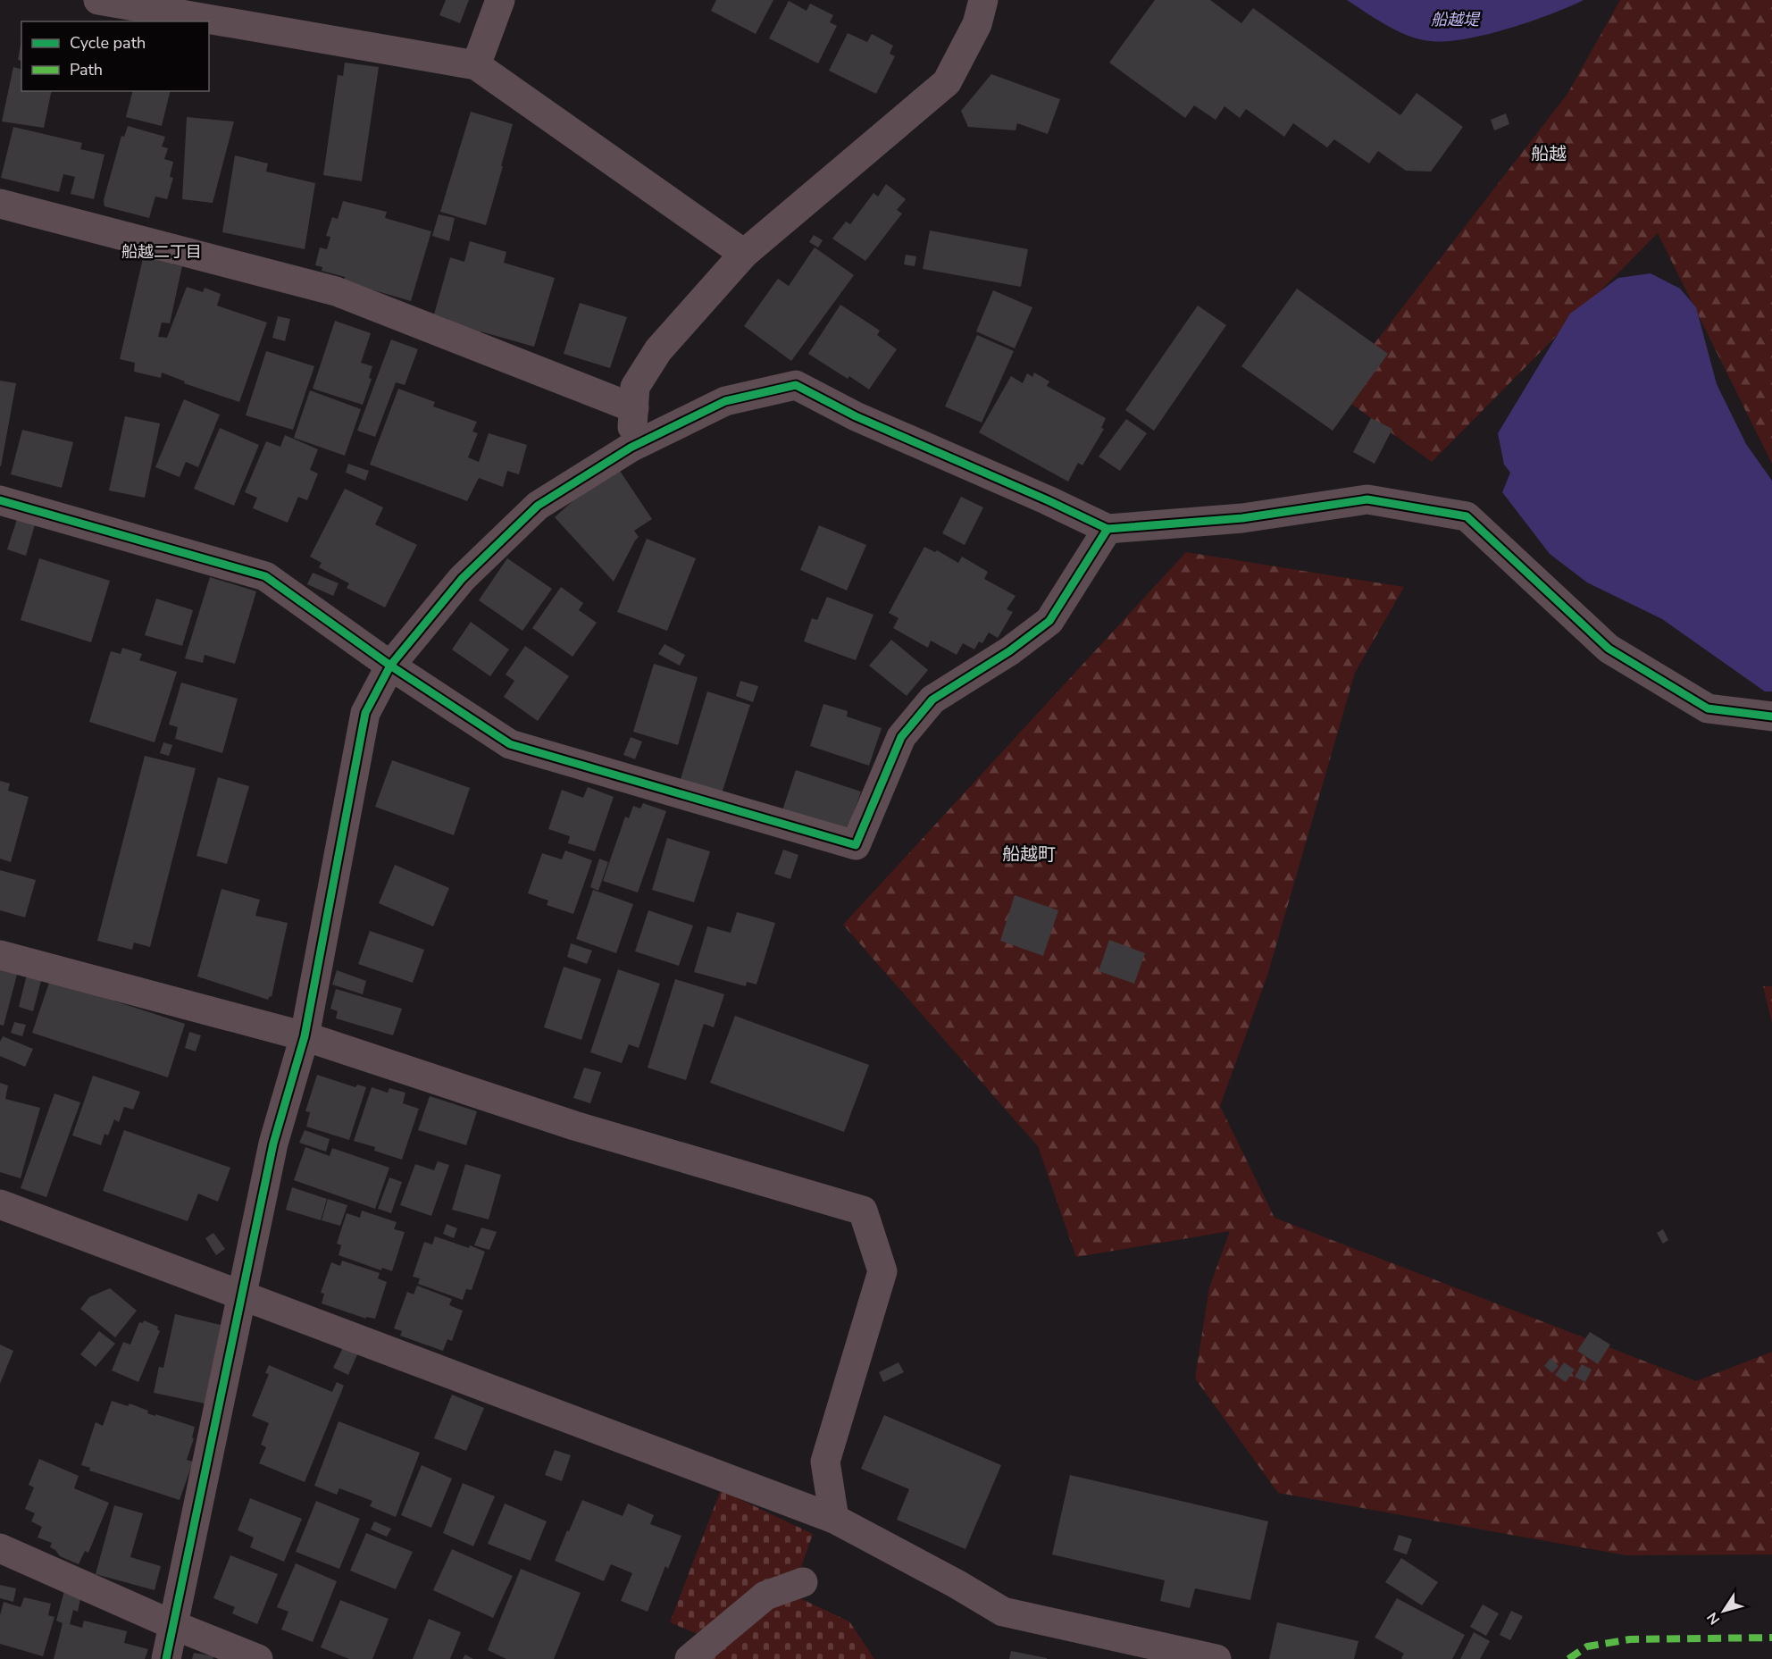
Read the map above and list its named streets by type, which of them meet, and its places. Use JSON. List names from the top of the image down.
{
  "districts": ["船越", "船越二丁目", "船越町"],
  "water": ["船越堤"],
  "legend": ["Cycle path", "Path"],
  "north": "bottom left"
}
